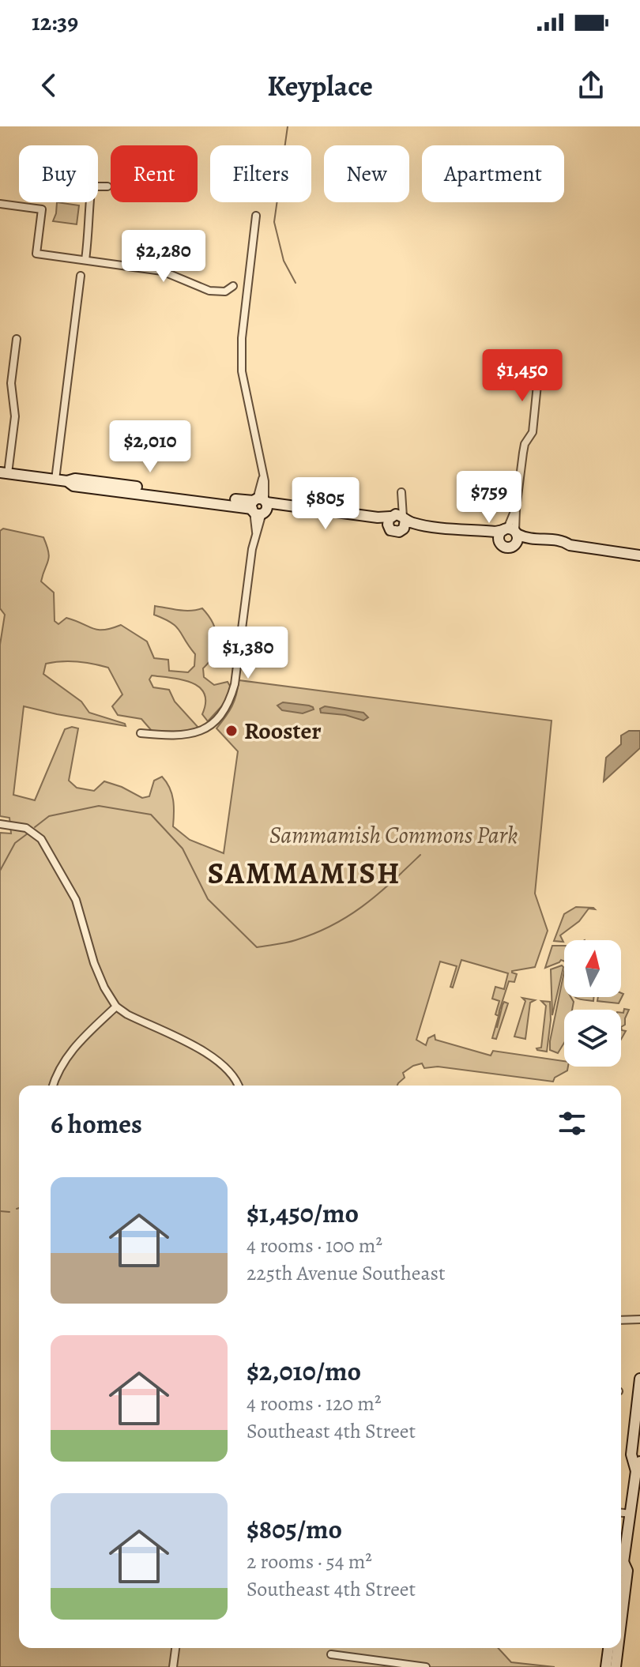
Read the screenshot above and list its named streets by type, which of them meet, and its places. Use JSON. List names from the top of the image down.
{
  "districts": ["SAMMAMISH"],
  "parks": ["Sammamish Commons Park"],
  "places": ["Rooster"],
  "north": "top",
  "page": {
    "status": "12:39",
    "header": "Keyplace",
    "chip": [
      "Buy",
      "Rent",
      "Filters",
      "New",
      "Apartment"
    ],
    "price": [
      "$2,280",
      "$1,450",
      "$2,010",
      "$759",
      "$805",
      "$1,380"
    ],
    "heading": "6 homes",
    "list": [
      {
        "name": "$1,450/mo",
        "note": "4 rooms · 100 m² · 225th Avenue Southeast"
      },
      {
        "name": "$2,010/mo",
        "note": "4 rooms · 120 m² · Southeast 4th Street"
      },
      {
        "name": "$805/mo",
        "note": "2 rooms · 54 m² · Southeast 4th Street"
      }
    ]
  }
}
